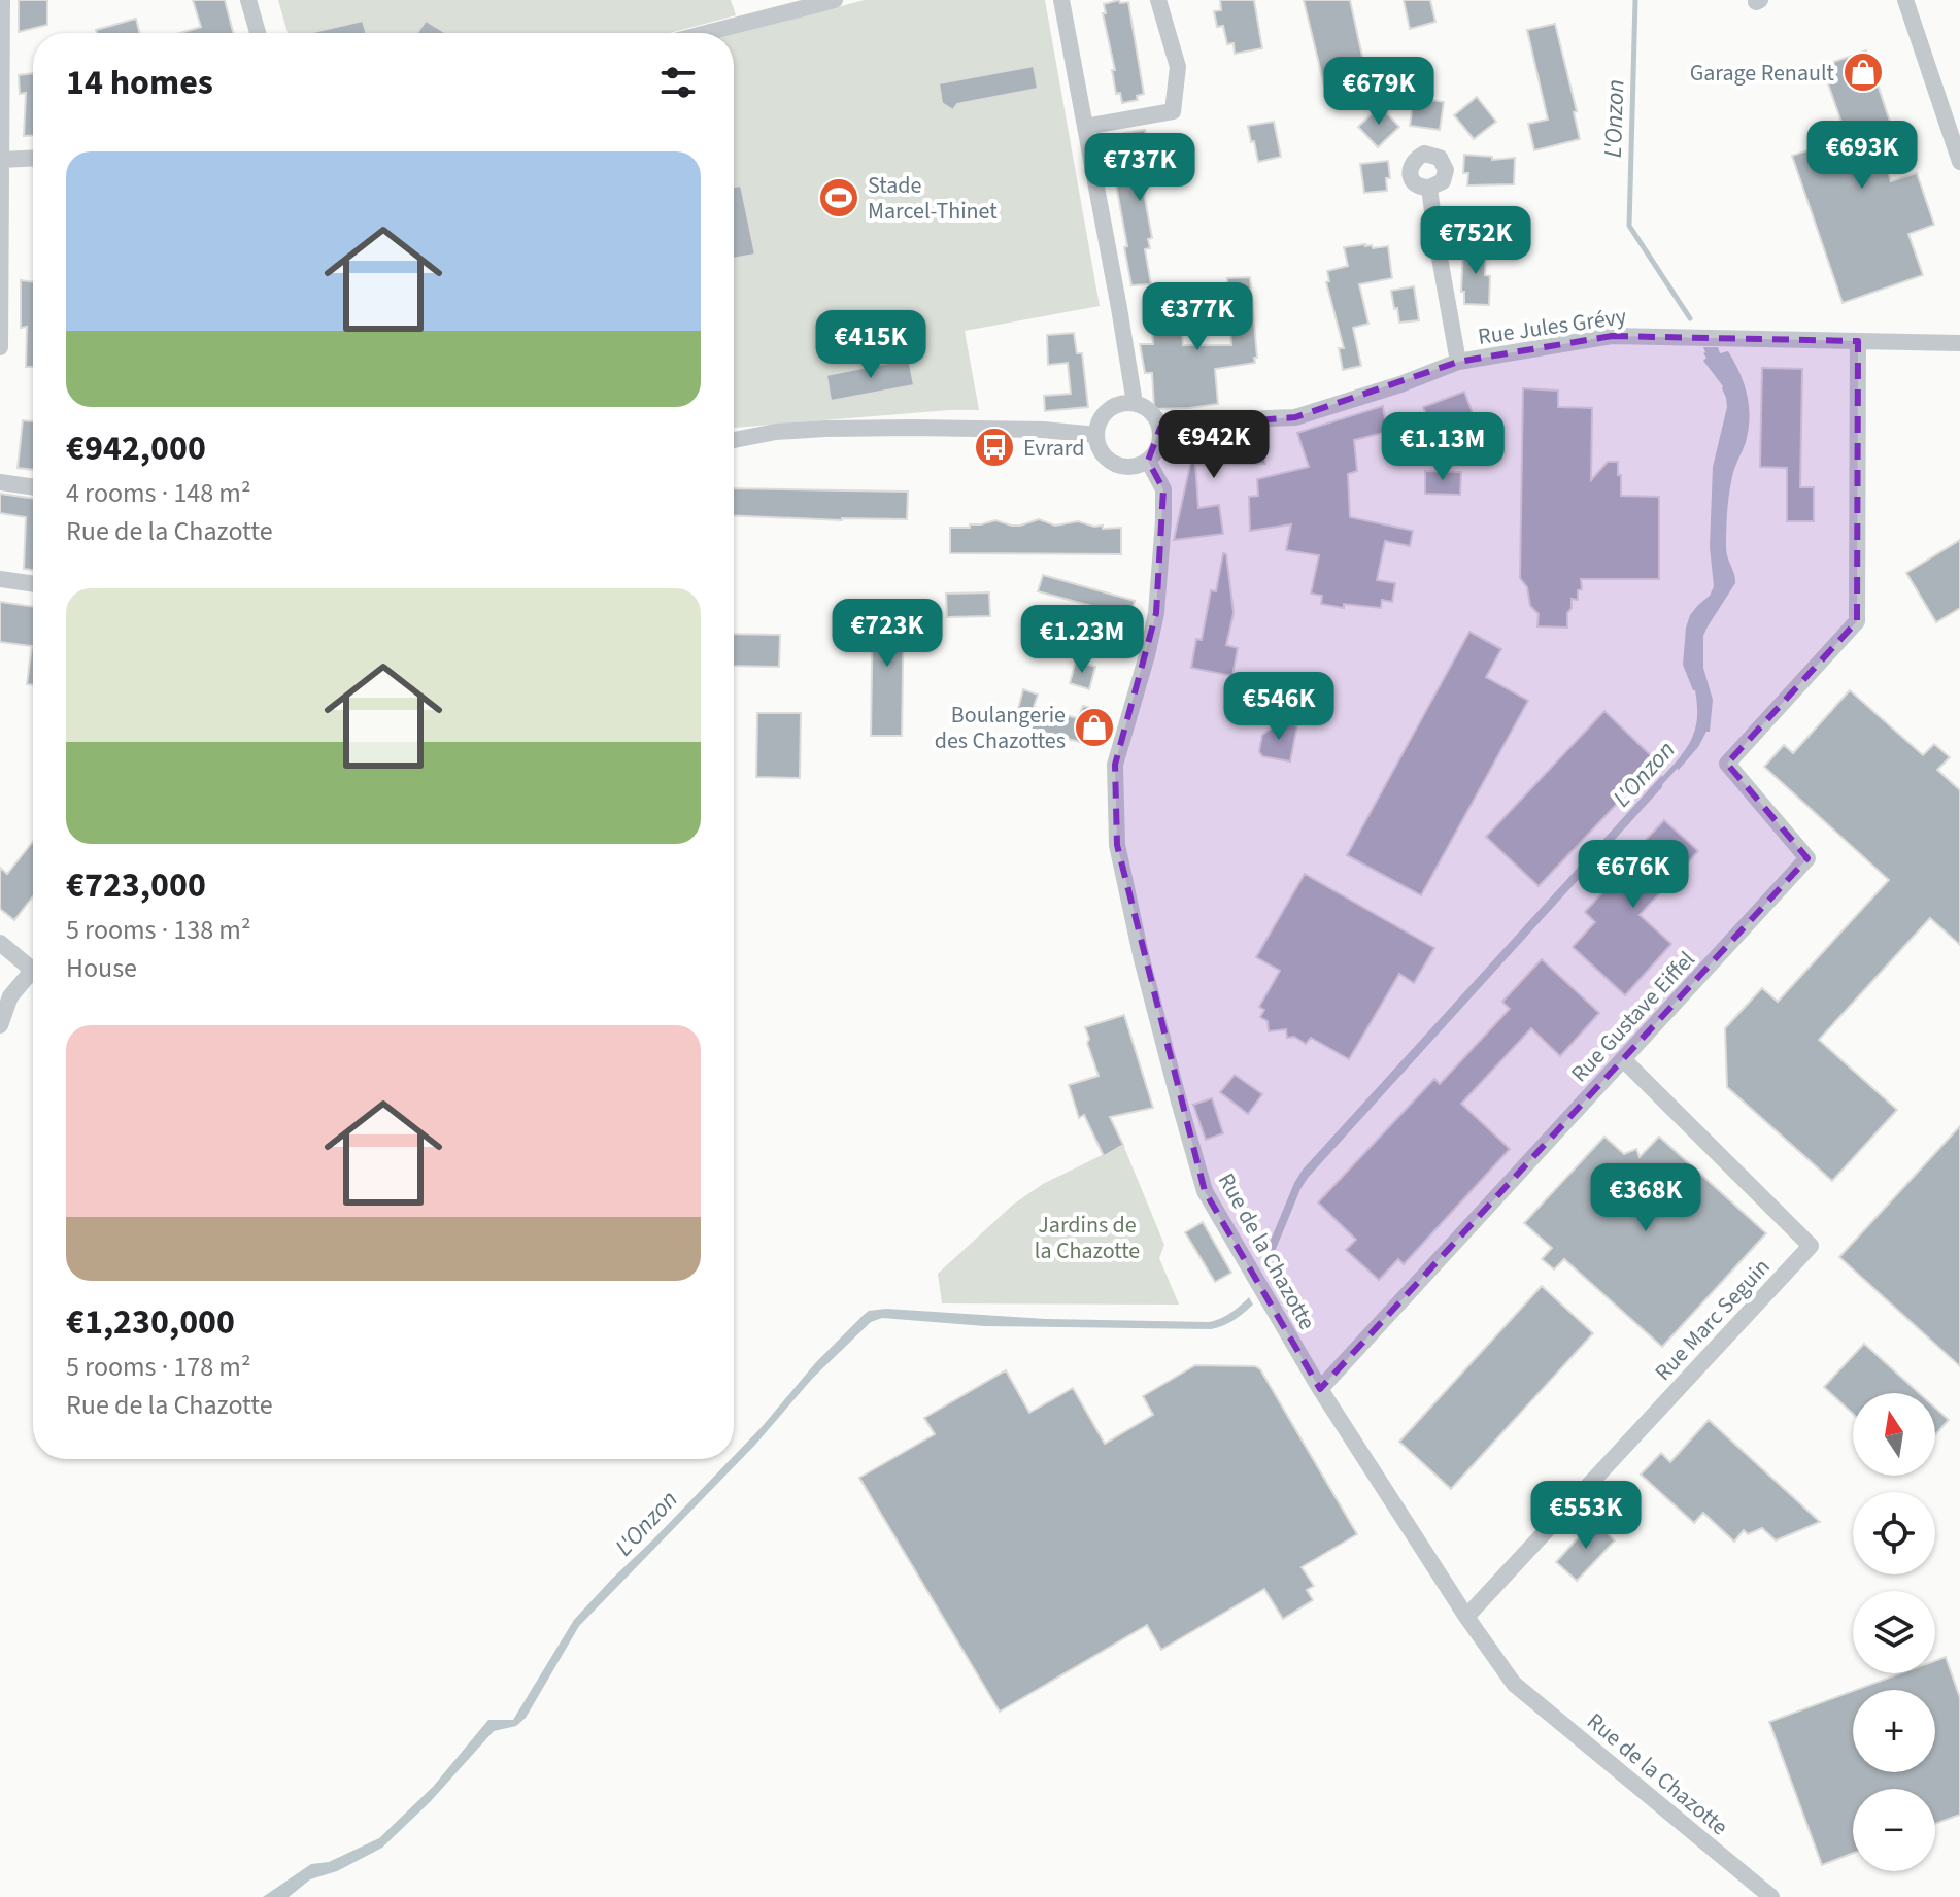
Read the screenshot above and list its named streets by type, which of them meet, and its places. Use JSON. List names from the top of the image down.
{
  "streets": {
    "street": [
      "Rue Jules Grévy",
      "Rue Gustave Eiffel",
      "Rue de la Chazotte",
      "Rue Marc Seguin"
    ]
  },
  "crossings": [
    ["Rue Jules Grévy", "Rue Gustave Eiffel"],
    ["Rue Jules Grévy", "Rue de la Chazotte"],
    ["Rue Gustave Eiffel", "Rue de la Chazotte"],
    ["Rue Gustave Eiffel", "Rue Marc Seguin"],
    ["Rue de la Chazotte", "Rue Marc Seguin"]
  ],
  "water": ["L'Onzon"],
  "parks": ["Jardins de la Chazotte"],
  "places": {
    "shop": ["Garage Renault", "Boulangerie des Chazottes"],
    "sports": ["Stade Marcel-Thinet"],
    "bus stop": ["Evrard"]
  },
  "north": "top",
  "page": {
    "heading": "14 homes",
    "price": [
      "€679K",
      "€693K",
      "€737K",
      "€752K",
      "€377K",
      "€415K",
      "€942K",
      "€1.13M",
      "€723K",
      "€1.23M",
      "€546K",
      "€676K",
      "€368K",
      "€553K"
    ],
    "list": [
      {
        "name": "€942,000",
        "note": "4 rooms · 148 m² · Rue de la Chazotte"
      },
      {
        "name": "€723,000",
        "note": "5 rooms · 138 m² · House"
      },
      {
        "name": "€1,230,000",
        "note": "5 rooms · 178 m² · Rue de la Chazotte"
      }
    ],
    "map_buttons": ["+", "−"]
  }
}
